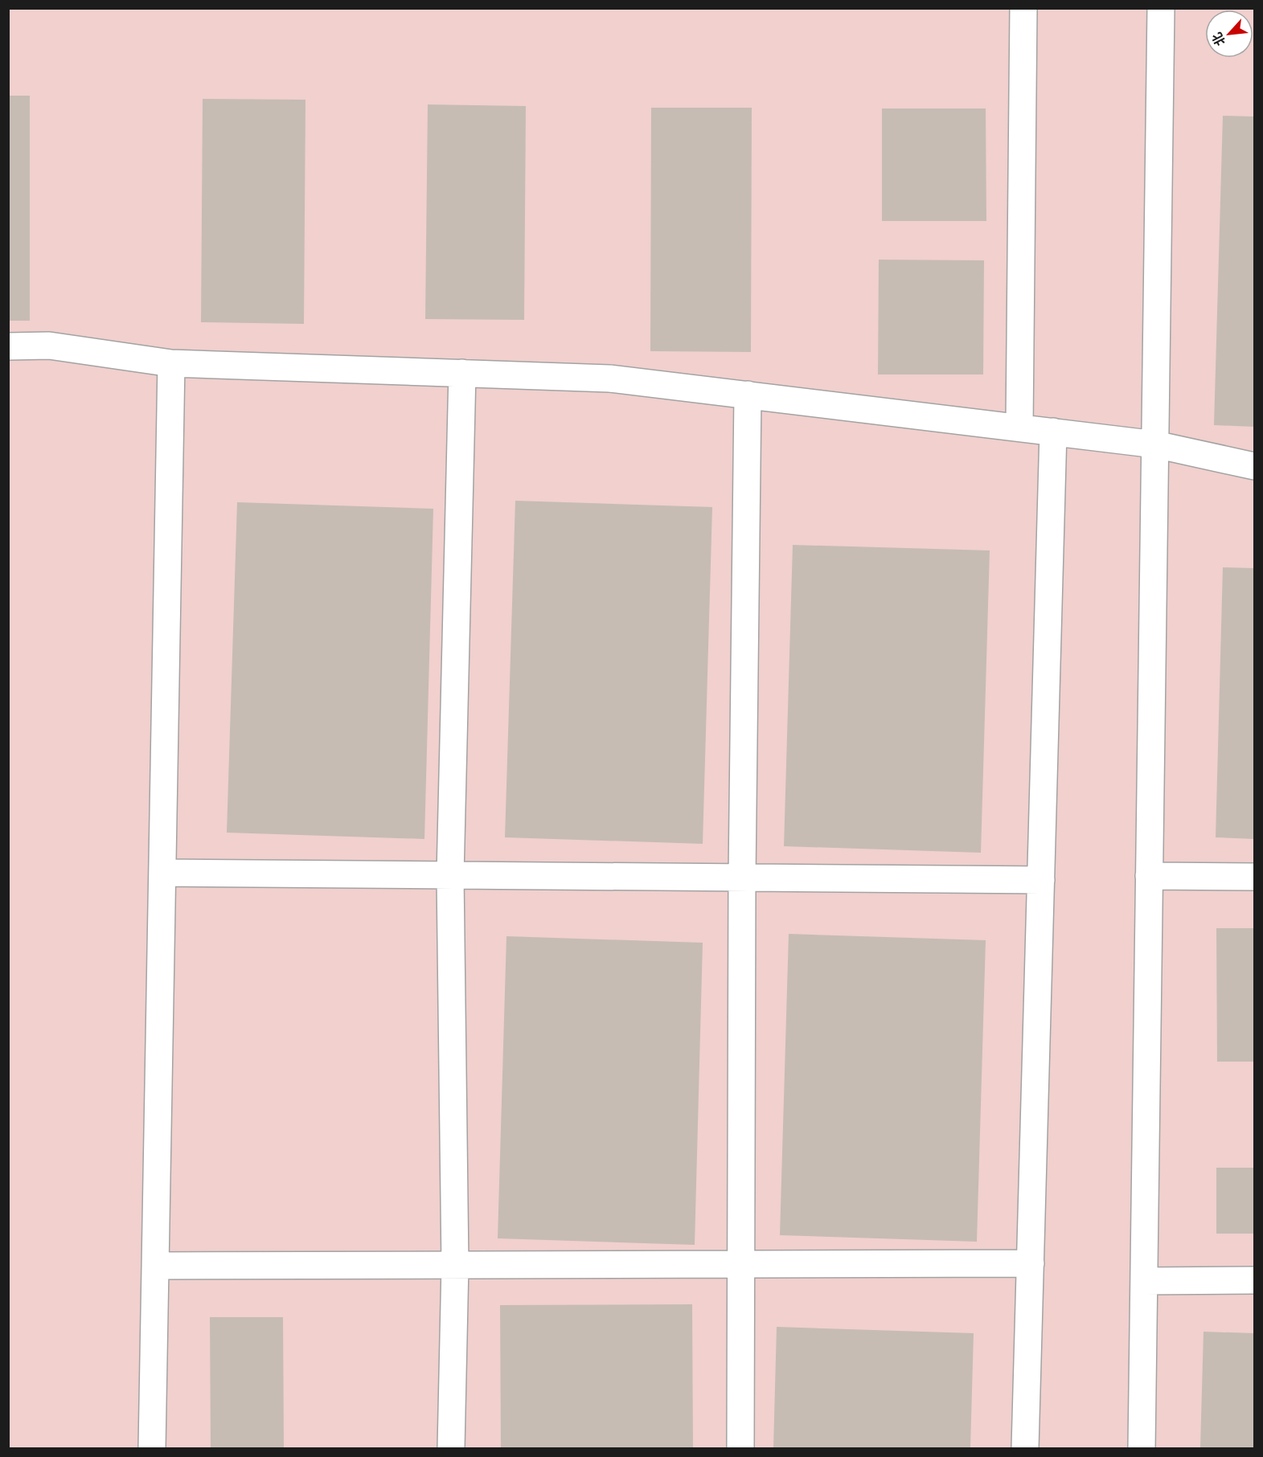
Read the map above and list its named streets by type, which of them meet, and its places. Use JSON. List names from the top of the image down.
{
  "north": "bottom left"
}
